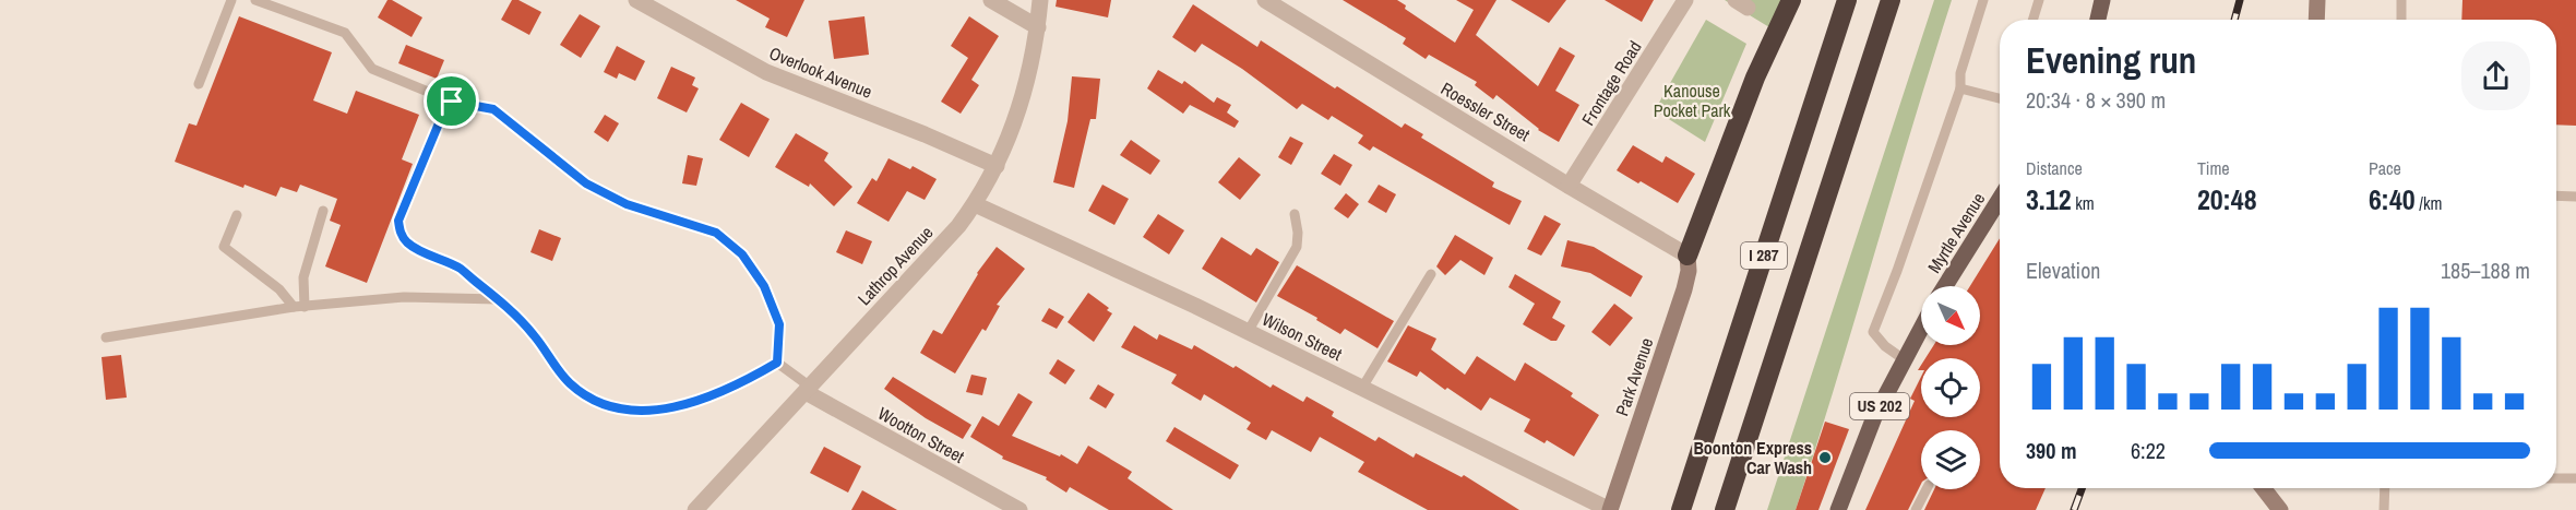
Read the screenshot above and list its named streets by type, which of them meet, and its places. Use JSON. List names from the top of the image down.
{
  "streets": {
    "highway": ["I 287"],
    "main road": ["Myrtle Avenue", "US 202"],
    "street": [
      "Overlook Avenue",
      "Frontage Road",
      "Roessler Street",
      "Lathrop Avenue",
      "Wilson Street",
      "Park Avenue",
      "Wootton Street"
    ]
  },
  "crossings": [
    ["Overlook Avenue", "Lathrop Avenue"],
    ["Frontage Road", "Roessler Street"],
    ["Roessler Street", "Park Avenue"],
    ["Lathrop Avenue", "Wilson Street"],
    ["Lathrop Avenue", "Wootton Street"],
    ["Wilson Street", "Park Avenue"]
  ],
  "parks": ["Kanouse Pocket Park"],
  "places": ["Boonton Express Car Wash"],
  "north": "bottom right",
  "page": {
    "heading": ["Evening run", "20:34 · 8 × 390 m"],
    "stats": [
      ["Distance", "3.12 km"],
      ["Time", "20:48"],
      ["Pace", "6:40 /km"]
    ],
    "chart": ["Elevation", "185–188 m"],
    "list": [
      {
        "name": "390 m",
        "note": "6:22"
      }
    ]
  }
}
